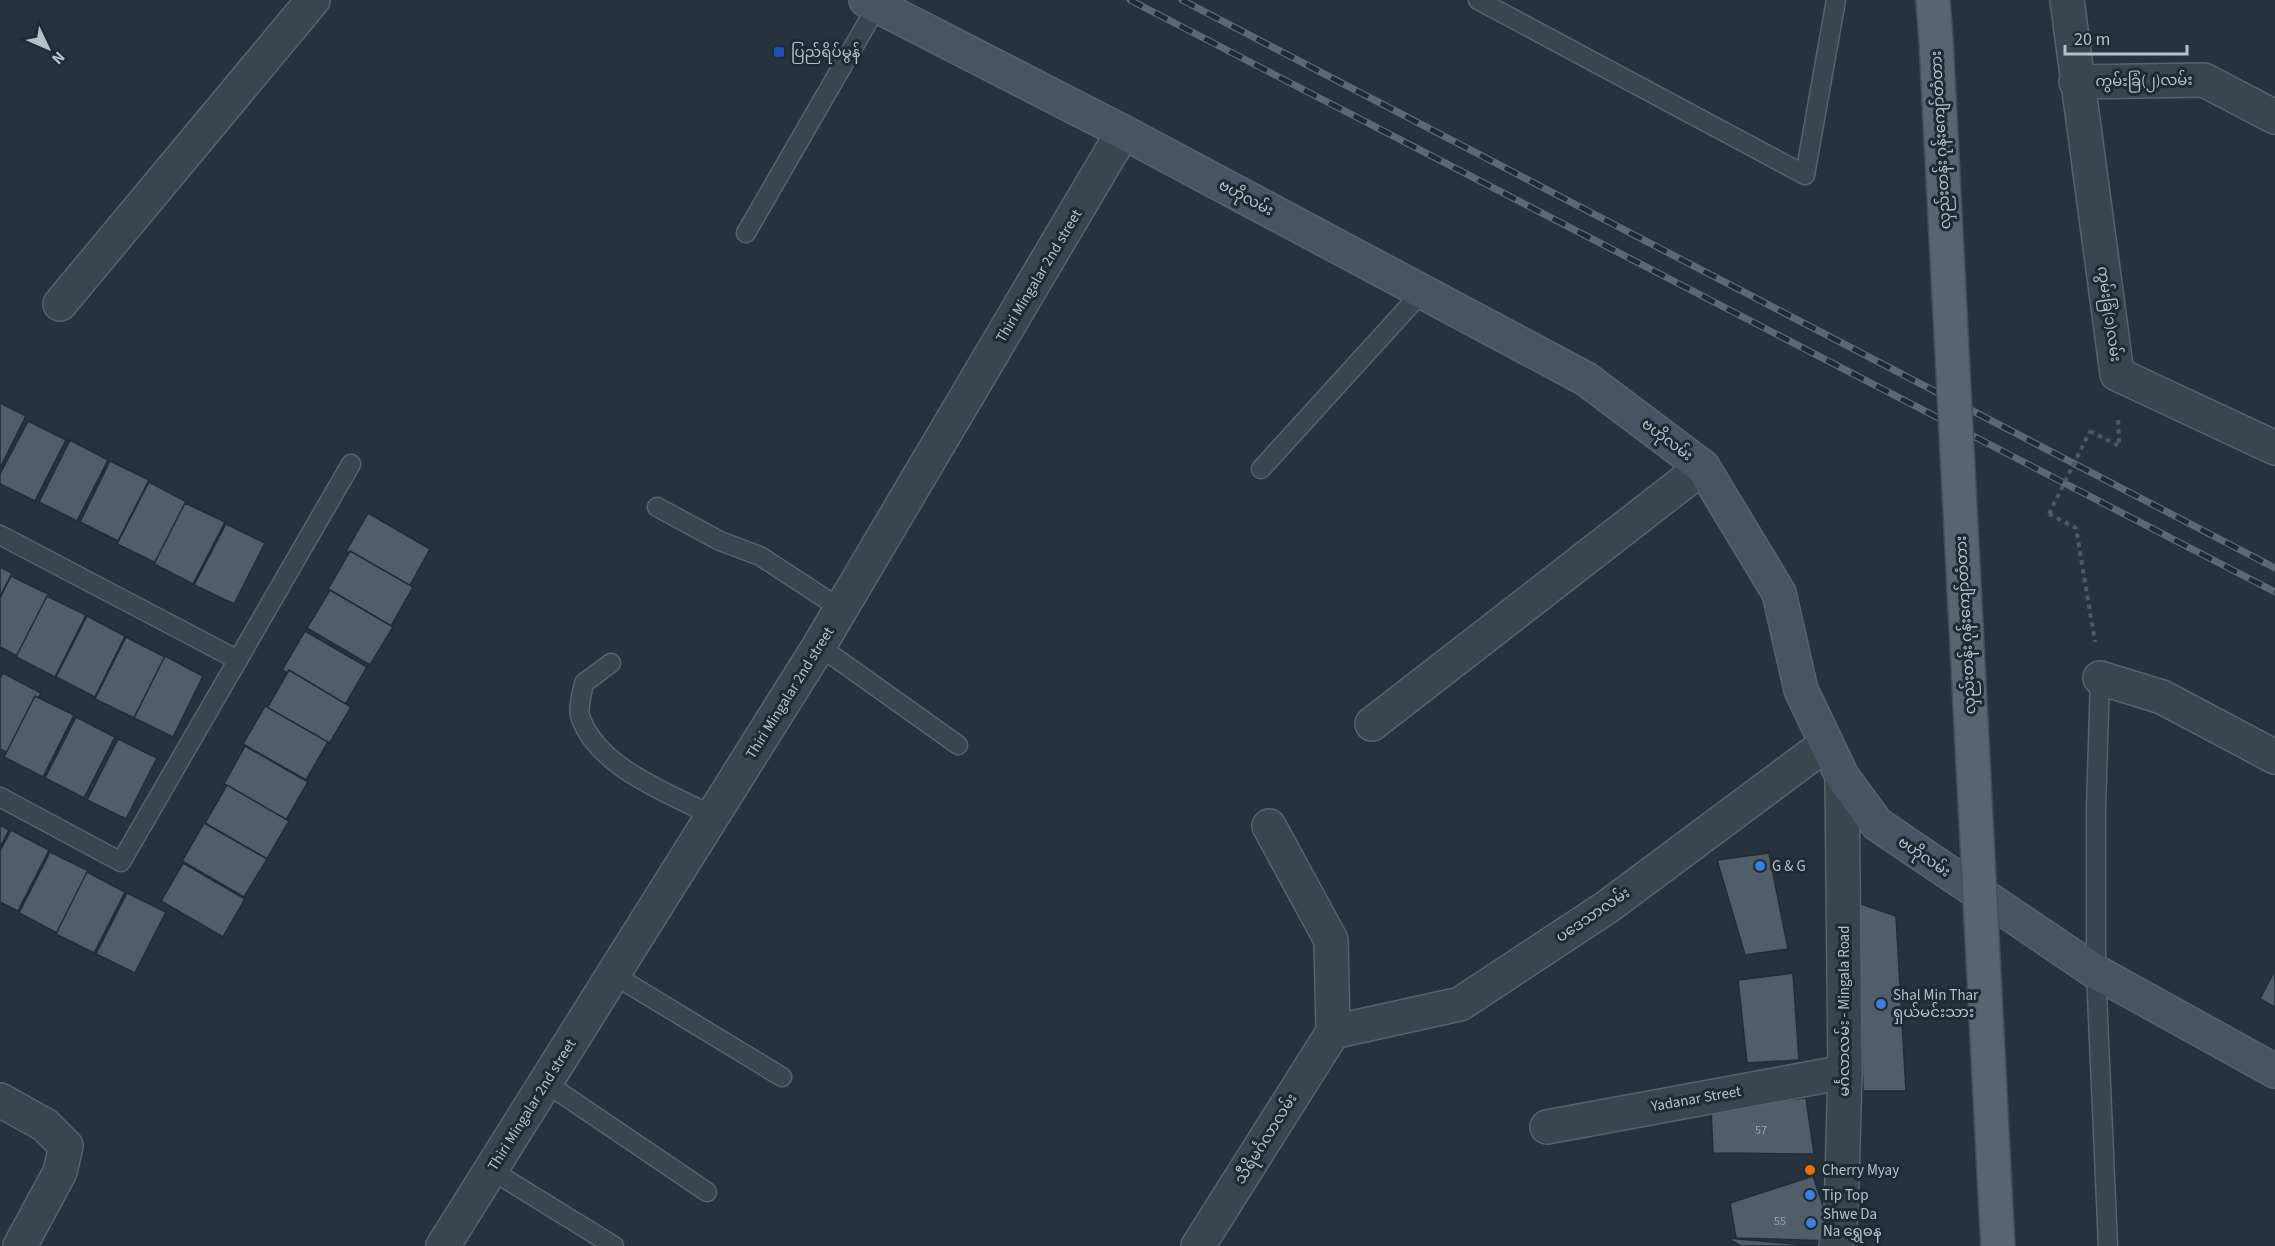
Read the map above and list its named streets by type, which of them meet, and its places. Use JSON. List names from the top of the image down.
{
  "streets": {
    "main road": ["လှည်းတန်း ဂုန်းကျော်တံတား", "ဗဟိုလမ်း"],
    "street": [
      "ကွမ်းခြံ(၂)လမ်း",
      "Thiri Mingalar 2nd street",
      "ကွမ်းခြံ(၁)လမ်း",
      "ပဒေသာလမ်း",
      "မင်္ဂလာလမ်း - Mingala Road",
      "Yadanar Street",
      "သီရိမင်္ဂလာလမ်း"
    ]
  },
  "crossings": [
    ["ကွမ်းခြံ(၂)လမ်း", "ကွမ်းခြံ(၁)လမ်း"],
    ["ဗဟိုလမ်း", "Thiri Mingalar 2nd street"],
    ["ဗဟိုလမ်း", "ပဒေသာလမ်း"],
    ["ဗဟိုလမ်း", "မင်္ဂလာလမ်း - Mingala Road"],
    ["ပဒေသာလမ်း", "သီရိမင်္ဂလာလမ်း"],
    ["မင်္ဂလာလမ်း - Mingala Road", "Yadanar Street"]
  ],
  "places": {
    "transit": ["ပြည်ရိပ်မွန်"],
    "other": [
      "G & G",
      "Shal Min Thar ရှယ်မင်းသား",
      "Cherry Myay",
      "Tip Top",
      "Shwe Da Na ရွှေဓန"
    ]
  },
  "house_numbers": ["57", "55"],
  "scale_bar": "20 m",
  "north": "bottom right"
}
